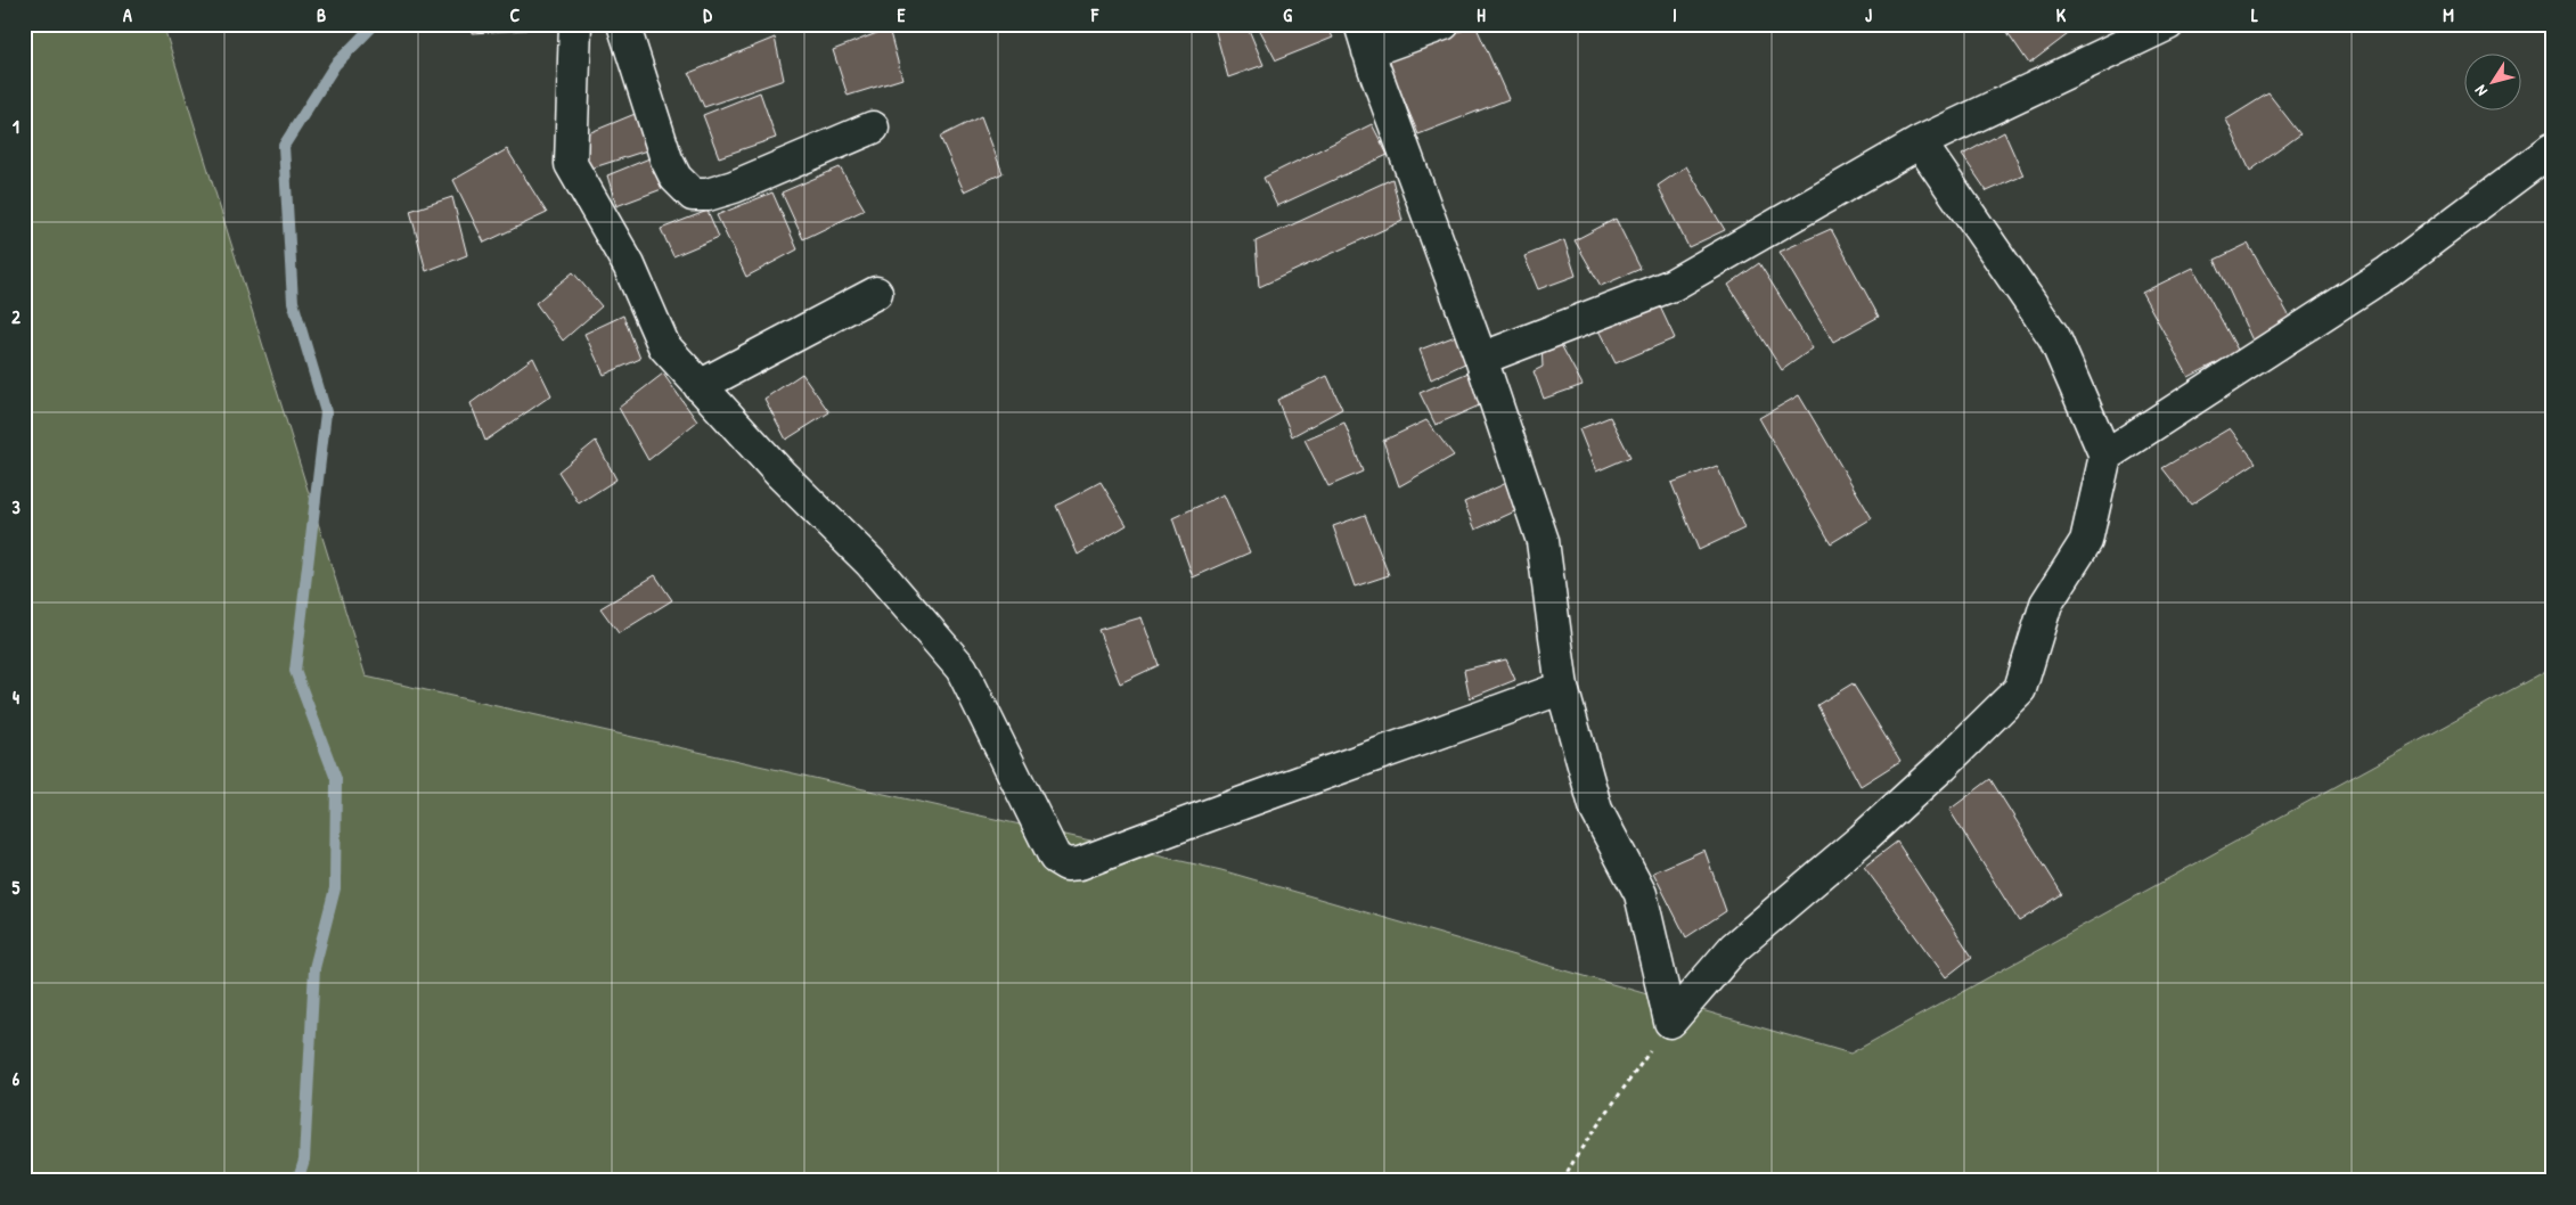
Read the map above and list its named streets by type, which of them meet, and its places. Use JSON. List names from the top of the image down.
{
  "north": "bottom left",
  "grid": {
    "columns": [
      "A",
      "B",
      "C",
      "D",
      "E",
      "F",
      "G",
      "H",
      "I",
      "J",
      "K",
      "L",
      "M"
    ],
    "rows": [
      "1",
      "2",
      "3",
      "4",
      "5",
      "6"
    ]
  }
}
